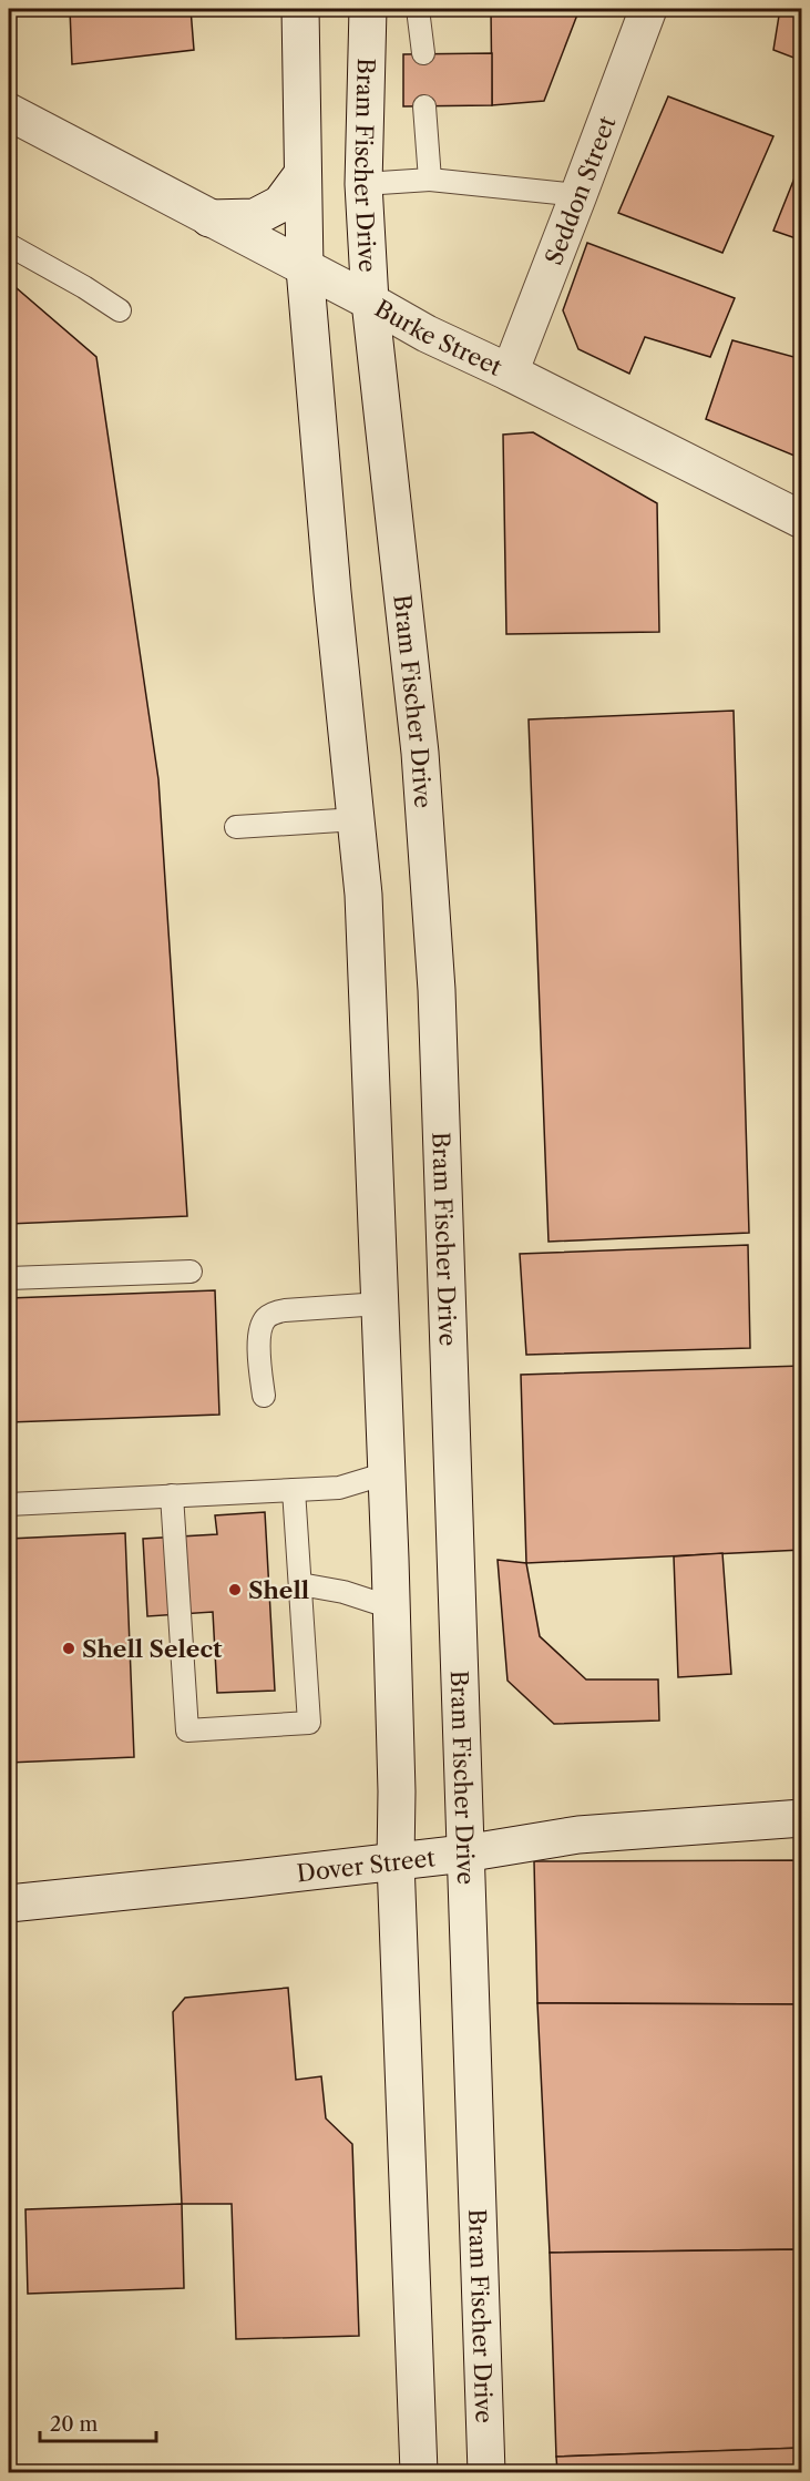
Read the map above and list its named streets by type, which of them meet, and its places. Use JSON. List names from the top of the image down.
{
  "streets": {
    "main road": [
      "Bram Fischer Drive",
      "Seddon Street",
      "Burke Street",
      "Dover Street"
    ]
  },
  "crossings": [
    ["Bram Fischer Drive", "Burke Street"],
    ["Bram Fischer Drive", "Dover Street"],
    ["Seddon Street", "Burke Street"]
  ],
  "places": ["Shell", "Shell Select"],
  "scale_bar": "20 m"
}
